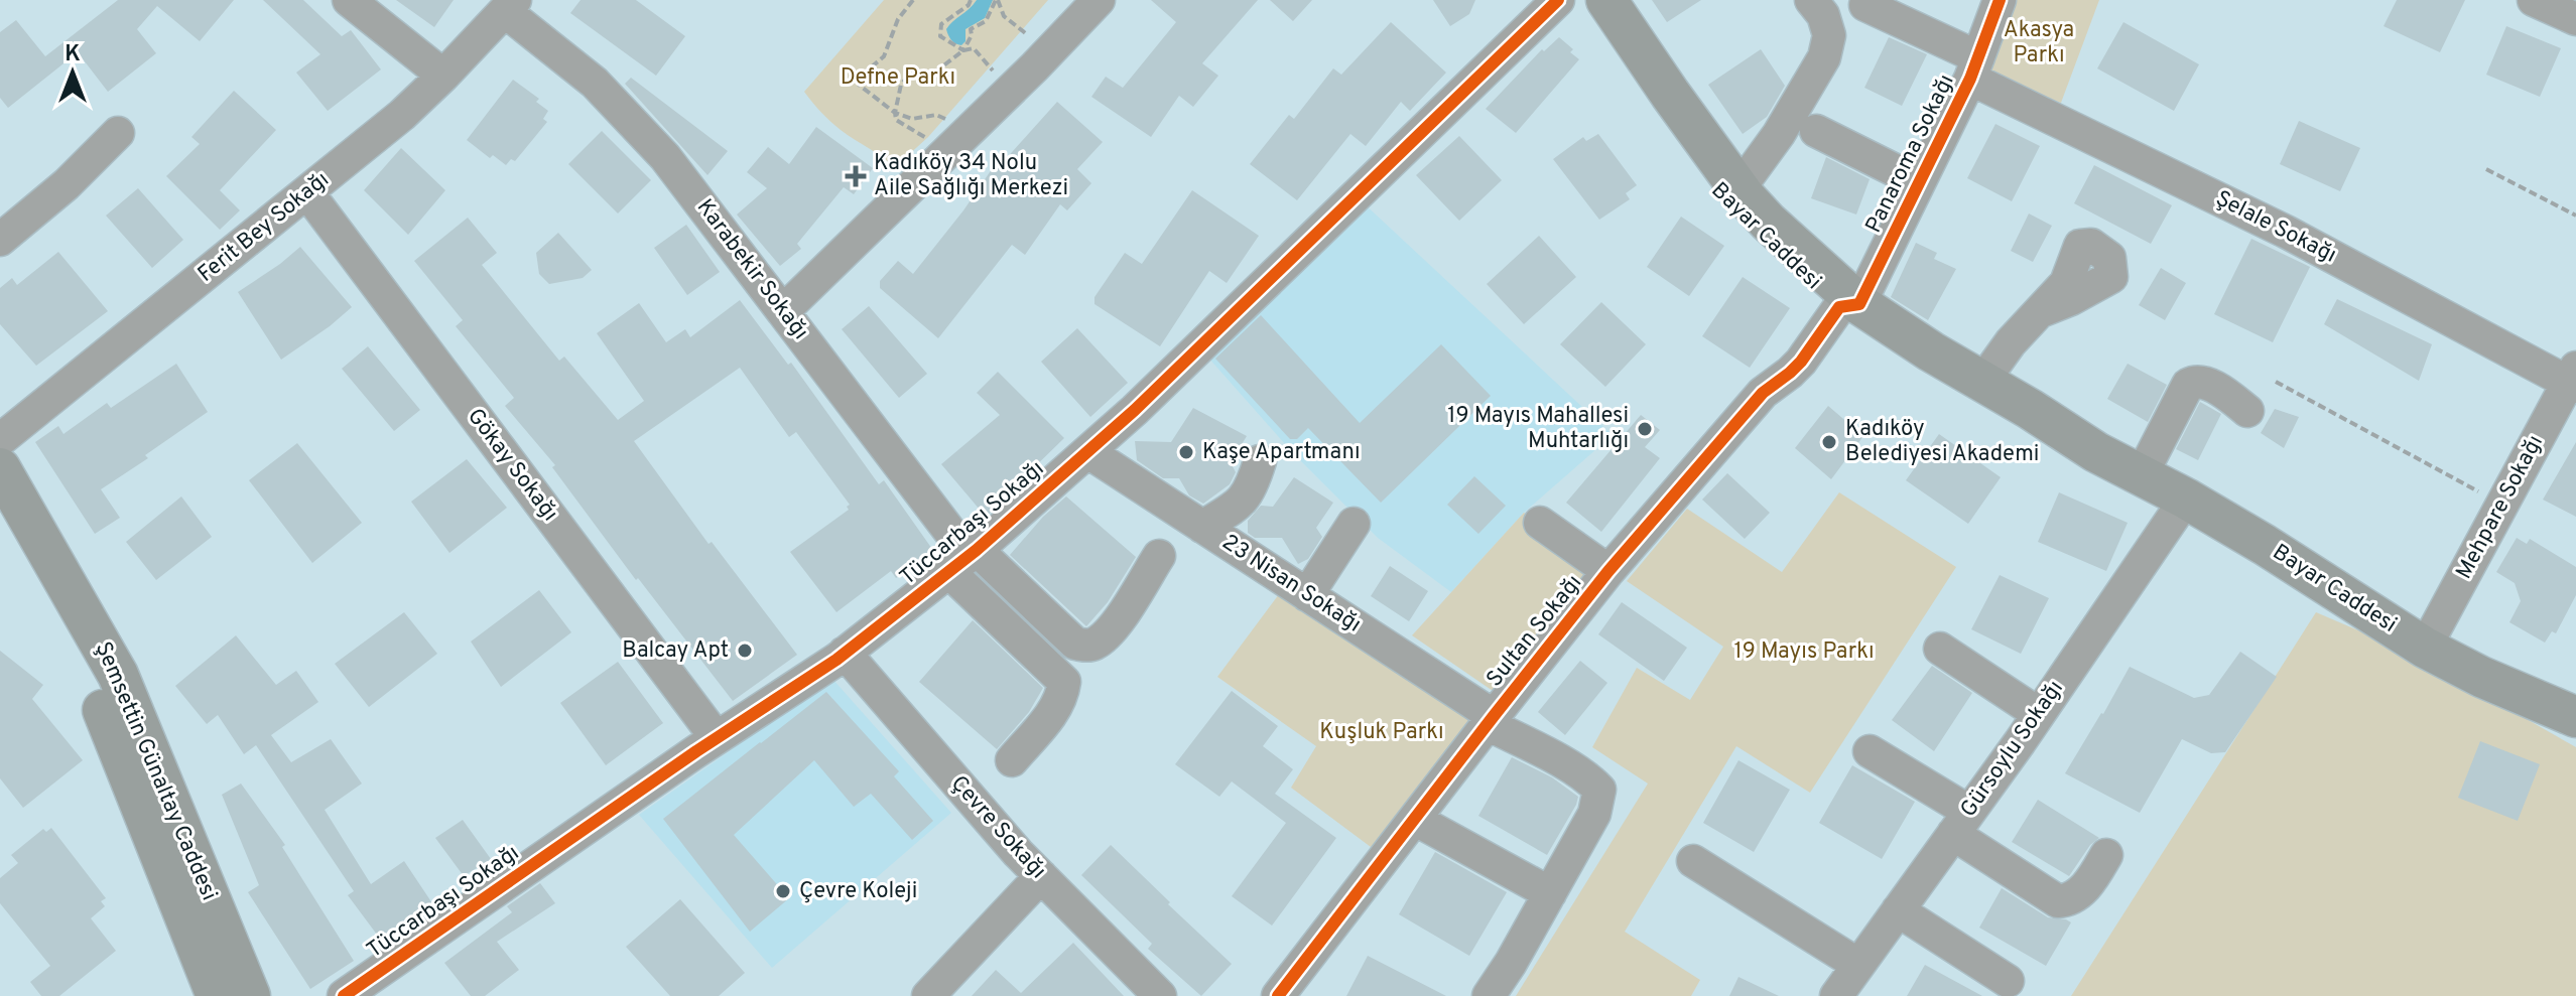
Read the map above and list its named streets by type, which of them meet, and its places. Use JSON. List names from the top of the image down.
{
  "streets": {
    "main road": ["Bayar Caddesi", "Şemsettin Günaltay Caddesi"],
    "street": [
      "Panaroma Sokağı",
      "Ferit Bey Sokağı",
      "Şelale Sokağı",
      "Karabekir Sokağı",
      "Gökay Sokağı",
      "Mehpare Sokağı",
      "Tüccarbaşı Sokağı",
      "23 Nisan Sokağı",
      "Sultan Sokağı",
      "Gürsoylu Sokağı",
      "Çevre Sokağı"
    ]
  },
  "crossings": [
    ["Panaroma Sokağı", "Şelale Sokağı"],
    ["Panaroma Sokağı", "Bayar Caddesi"],
    ["Panaroma Sokağı", "Sultan Sokağı"],
    ["Ferit Bey Sokağı", "Karabekir Sokağı"],
    ["Ferit Bey Sokağı", "Gökay Sokağı"],
    ["Şelale Sokağı", "Mehpare Sokağı"],
    ["Bayar Caddesi", "Mehpare Sokağı"],
    ["Bayar Caddesi", "Sultan Sokağı"],
    ["Bayar Caddesi", "Gürsoylu Sokağı"],
    ["Karabekir Sokağı", "Tüccarbaşı Sokağı"],
    ["Gökay Sokağı", "Tüccarbaşı Sokağı"],
    ["Tüccarbaşı Sokağı", "23 Nisan Sokağı"],
    ["Tüccarbaşı Sokağı", "Çevre Sokağı"],
    ["23 Nisan Sokağı", "Sultan Sokağı"]
  ],
  "parks": [
    "Akasya Parkı",
    "Defne Parkı",
    "19 Mayıs Parkı",
    "Kuşluk Parkı"
  ],
  "places": {
    "health": ["Kadıköy 34 Nolu Aile Sağlığı Merkezi"],
    "other": [
      "19 Mayıs Mahallesi Muhtarlığı",
      "Kadıköy Belediyesi Akademi",
      "Kaşe Apartmanı",
      "Balcay Apt",
      "Çevre Koleji"
    ]
  },
  "north": "top"
}
